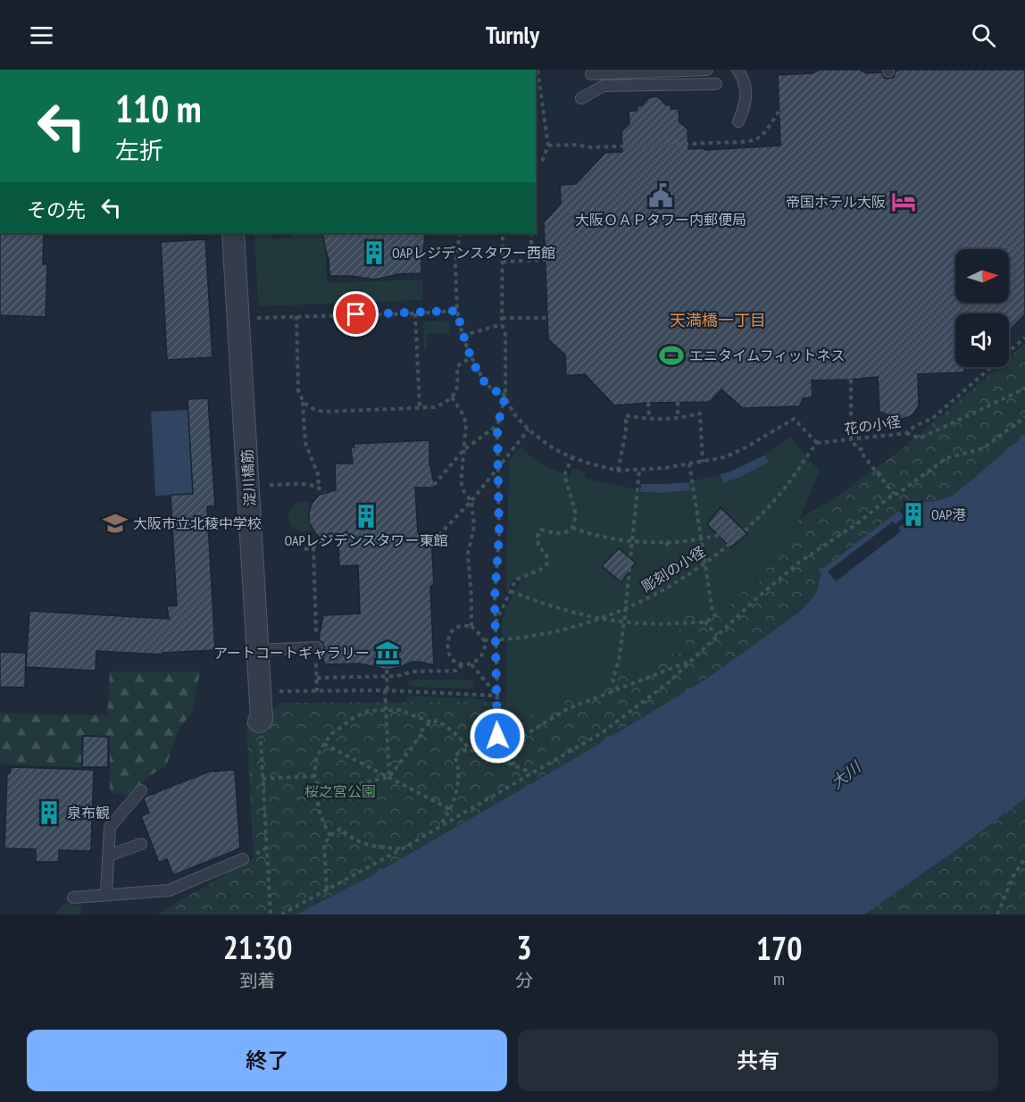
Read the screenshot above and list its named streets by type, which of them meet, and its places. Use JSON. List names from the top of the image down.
{
  "streets": {
    "street": ["淀川橋筋"],
    "path": ["花の小径", "彫刻の小径"]
  },
  "crossings": [
    ["花の小径", "彫刻の小径"]
  ],
  "districts": ["天満橋一丁目"],
  "water": ["大川"],
  "parks": ["桜之宮公園"],
  "places": {
    "public building": ["大阪ＯＡＰタワー内郵便局"],
    "hotel": ["帝国ホテル大阪"],
    "building": [
      "OAPレジデンスタワー西館",
      "OAP港",
      "OAPレジデンスタワー東館",
      "泉布観"
    ],
    "sports": ["エニタイムフィットネス"],
    "school or university": ["大阪市立北稜中学校"],
    "museum": ["アートコートギャラリー"]
  },
  "north": "right",
  "page": {
    "header": "Turnly",
    "turn": ["110 m", "左折"],
    "then": "その先",
    "eta": [
      "21:30",
      "到着",
      "3",
      "分",
      "170",
      "m"
    ],
    "buttons": ["終了", "共有"]
  }
}
